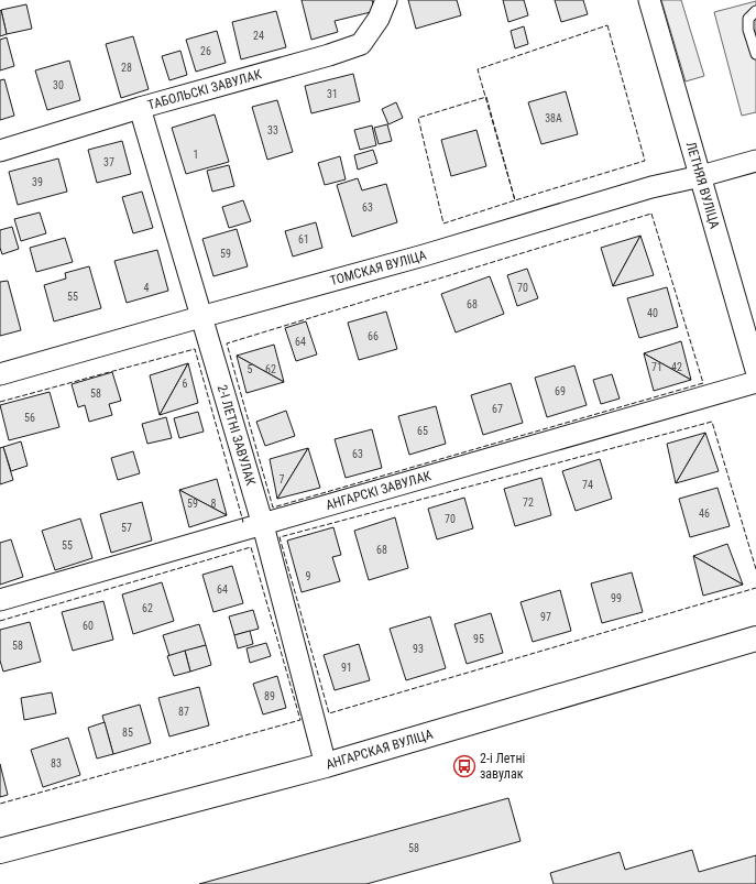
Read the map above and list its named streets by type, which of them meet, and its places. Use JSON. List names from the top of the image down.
{
  "streets": {
    "main road": ["АНГАРСКАЯ ВУЛІЦА"],
    "street": [
      "ТАБОЛЬСКІ ЗАВУЛАК",
      "ЛЕТНЯЯ ВУЛІЦА",
      "ТОМСКАЯ ВУЛІЦА",
      "2-І ЛЕТНІ ЗАВУЛАК",
      "АНГАРСКІ ЗАВУЛАК"
    ]
  },
  "crossings": [
    ["ТАБОЛЬСКІ ЗАВУЛАК", "2-І ЛЕТНІ ЗАВУЛАК"],
    ["ЛЕТНЯЯ ВУЛІЦА", "ТОМСКАЯ ВУЛІЦА"],
    ["ТОМСКАЯ ВУЛІЦА", "2-І ЛЕТНІ ЗАВУЛАК"],
    ["2-І ЛЕТНІ ЗАВУЛАК", "АНГАРСКІ ЗАВУЛАК"],
    ["2-І ЛЕТНІ ЗАВУЛАК", "АНГАРСКАЯ ВУЛІЦА"]
  ],
  "places": {
    "bus stop": ["2-і Летні завулак"]
  },
  "house_numbers": [
    "24",
    "26",
    "28",
    "30",
    "31",
    "38А",
    "33",
    "1",
    "37",
    "39",
    "63",
    "61",
    "59",
    "4",
    "70",
    "55",
    "68",
    "40",
    "66",
    "64",
    "71",
    "42",
    "5",
    "62",
    "6",
    "69",
    "58",
    "67",
    "56",
    "65",
    "63",
    "7",
    "74",
    "72",
    "59",
    "8",
    "46",
    "70",
    "57",
    "55",
    "68",
    "9",
    "64",
    "99",
    "62",
    "97",
    "60",
    "95",
    "58",
    "93",
    "91",
    "89",
    "87",
    "85",
    "83",
    "58"
  ]
}
